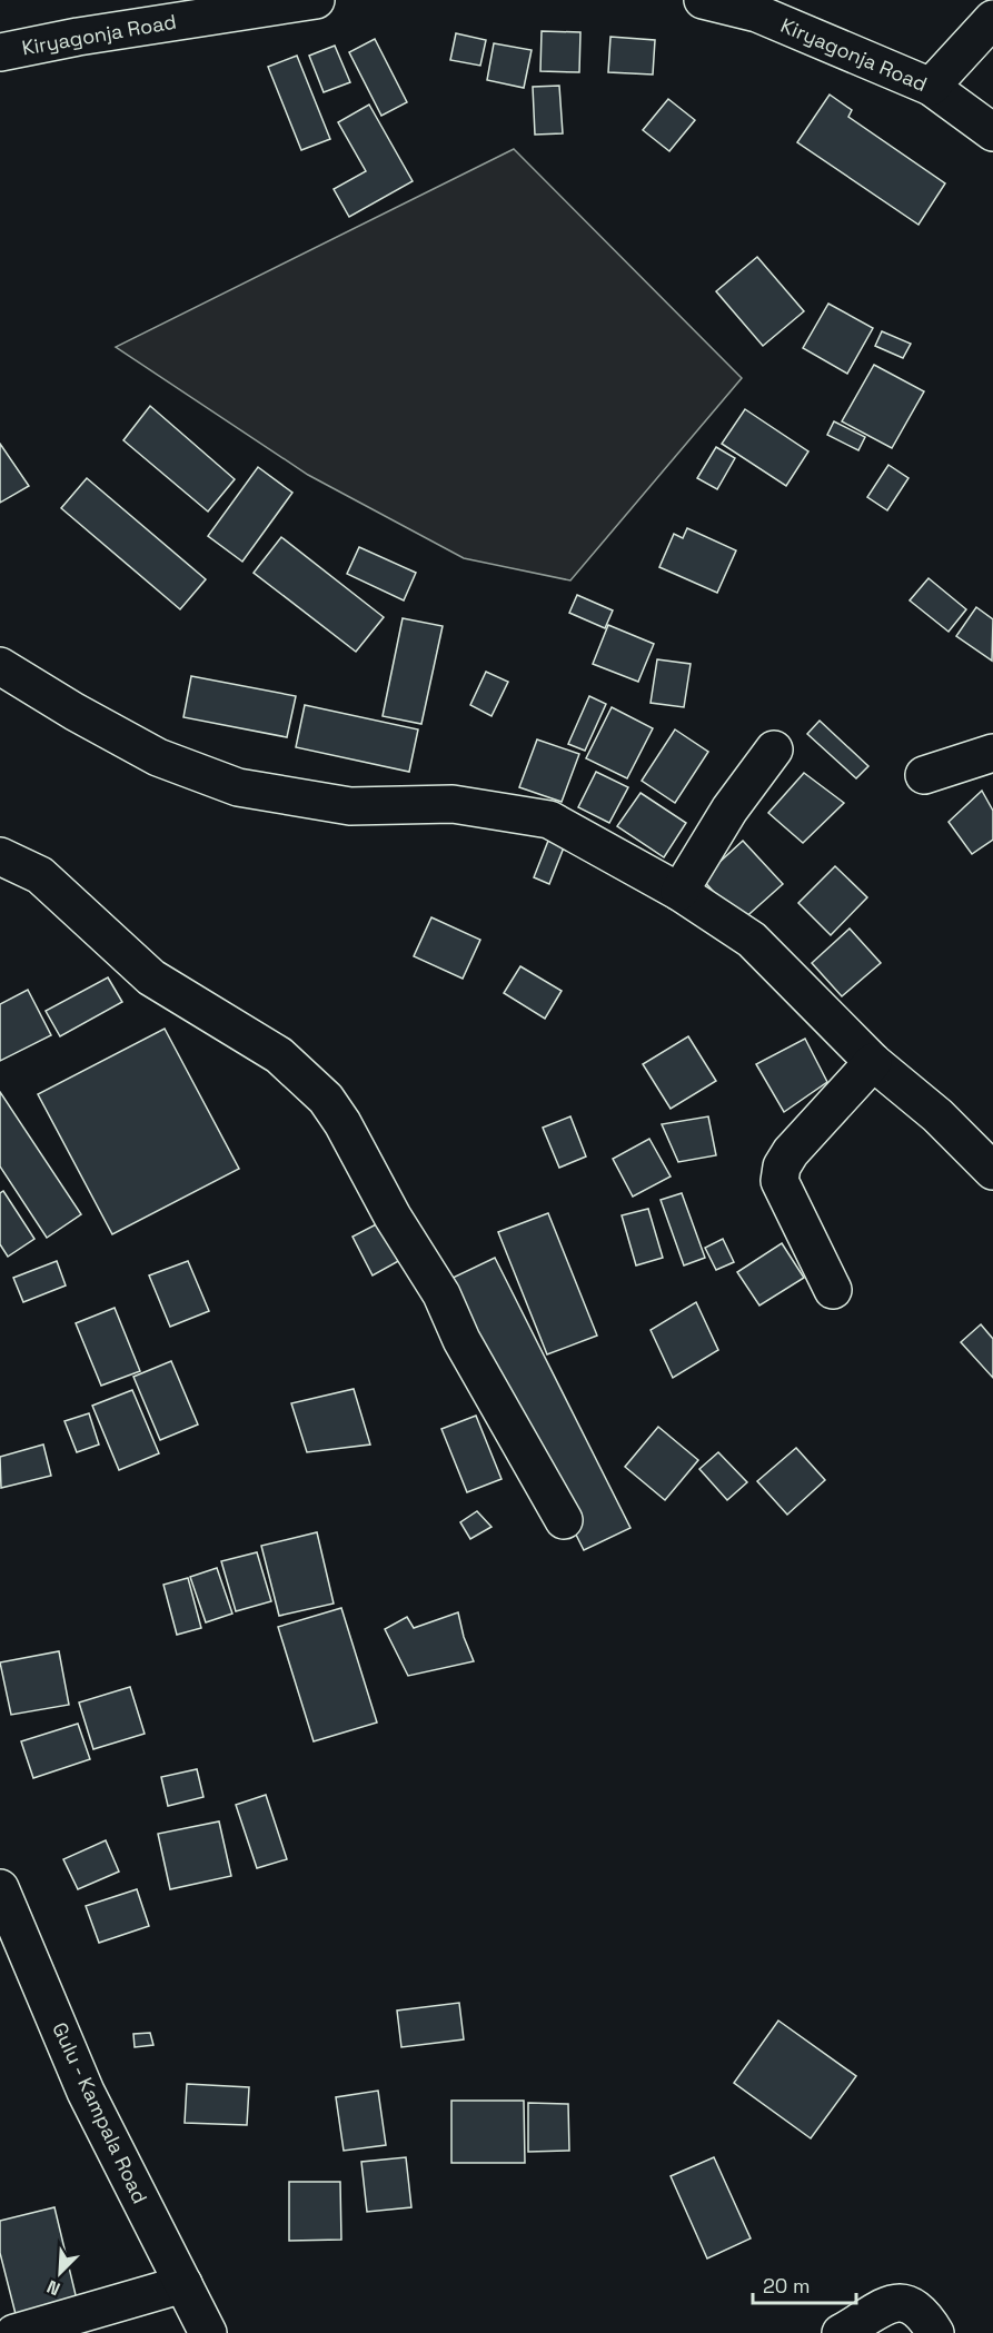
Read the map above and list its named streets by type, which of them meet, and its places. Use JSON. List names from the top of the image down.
{
  "streets": {
    "street": ["Kiryagonja Road", "Gulu - Kampala Road"]
  },
  "scale_bar": "20 m",
  "north": "bottom left"
}
